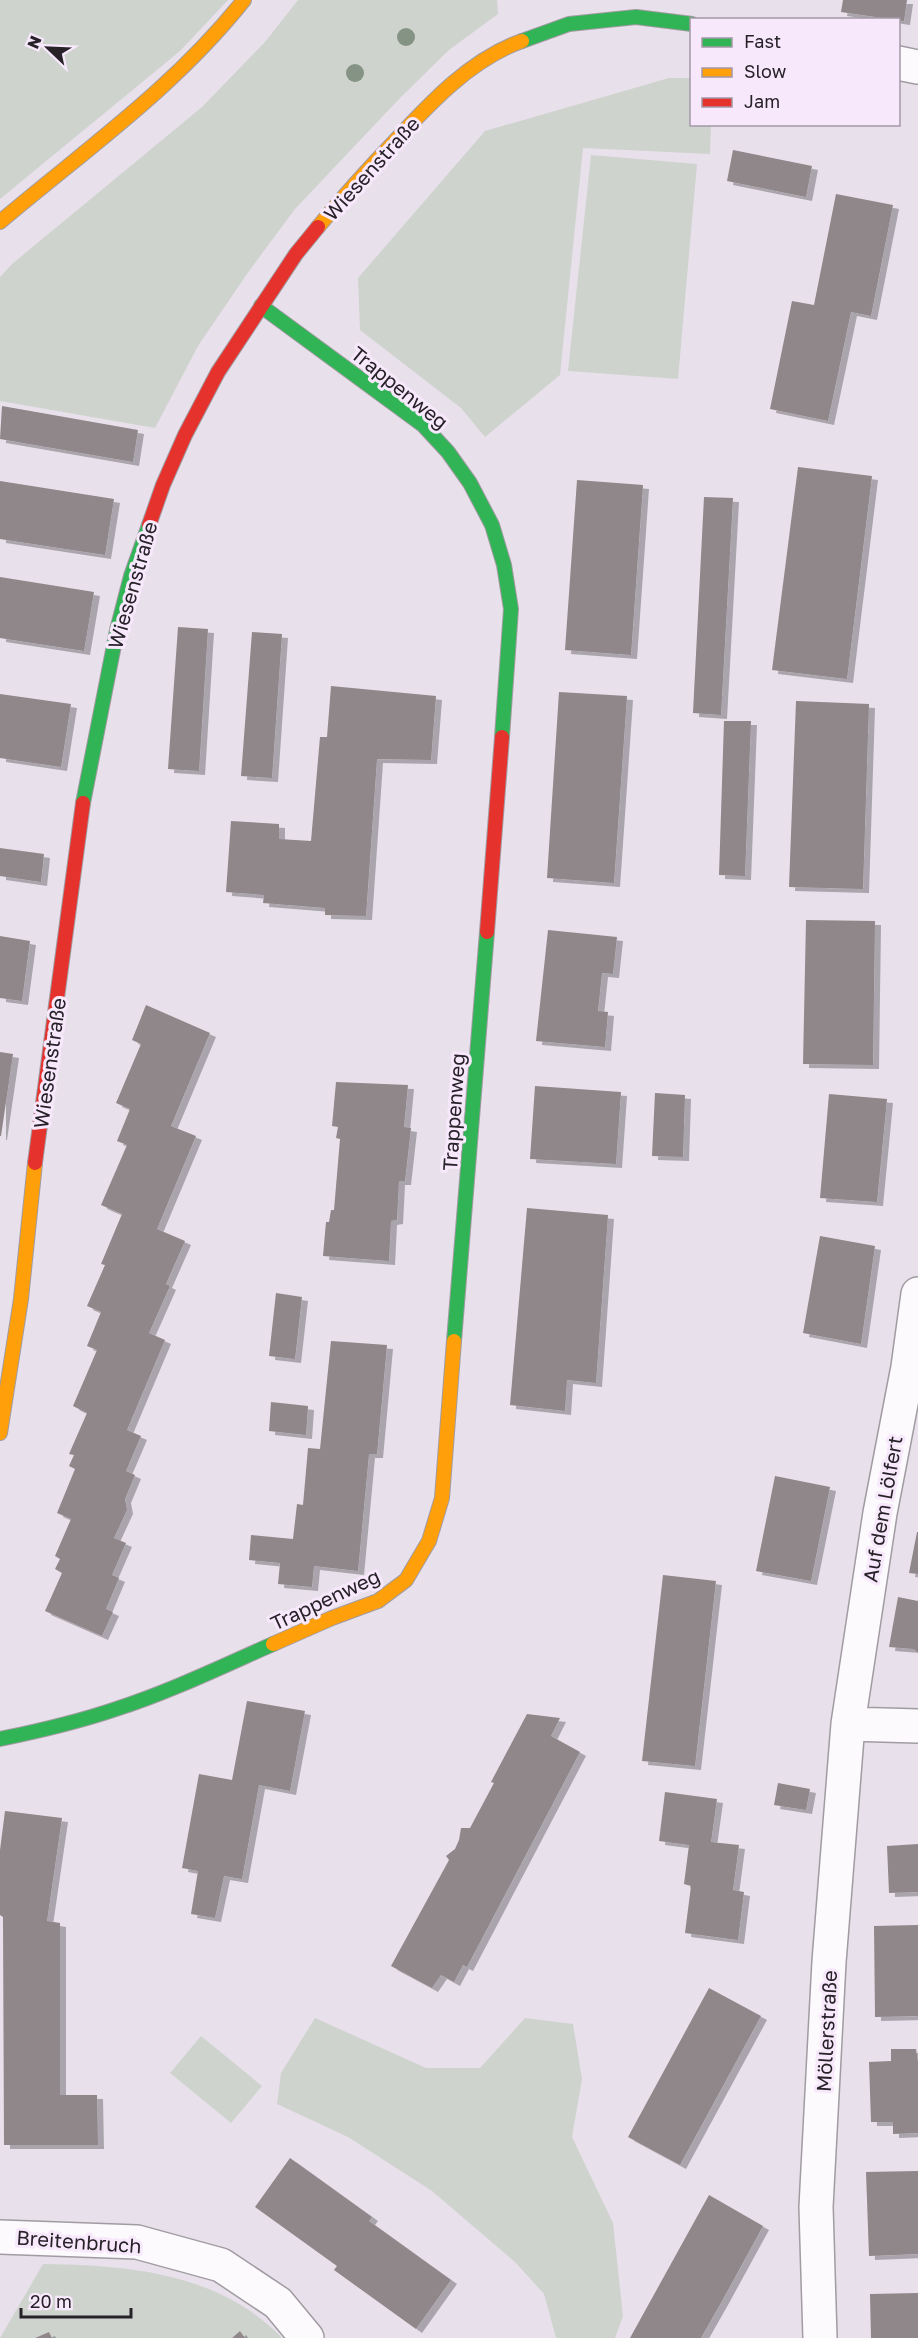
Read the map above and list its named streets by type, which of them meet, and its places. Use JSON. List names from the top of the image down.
{
  "streets": {
    "main road": ["Wiesenstraße", "Trappenweg"],
    "street": ["Auf dem Lölfert", "Möllerstraße", "Breitenbruch"]
  },
  "crossings": [
    ["Wiesenstraße", "Trappenweg"],
    ["Auf dem Lölfert", "Möllerstraße"]
  ],
  "legend": ["Fast", "Slow", "Jam"],
  "scale_bar": "20 m",
  "north": "top left"
}
